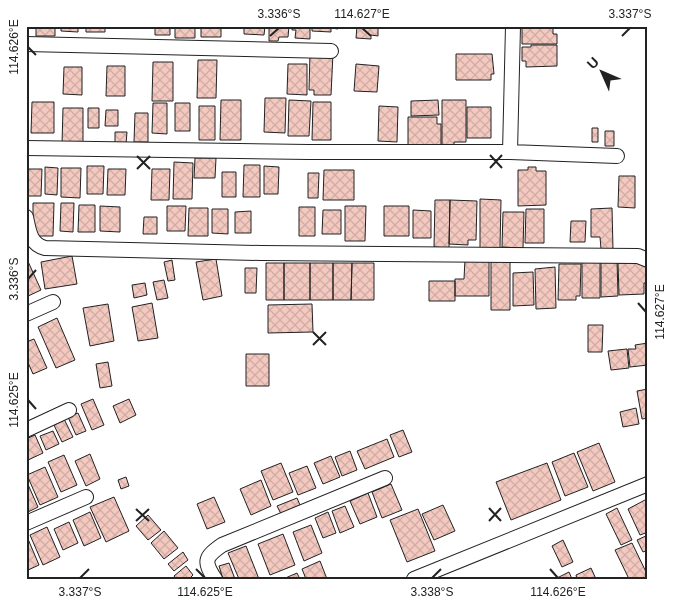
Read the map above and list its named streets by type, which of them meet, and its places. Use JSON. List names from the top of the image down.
{
  "north": "top left",
  "coordinates": [
    "3.336°S",
    "114.627°E",
    "3.337°S",
    "114.626°E",
    "114.625°E",
    "3.338°S"
  ]
}
